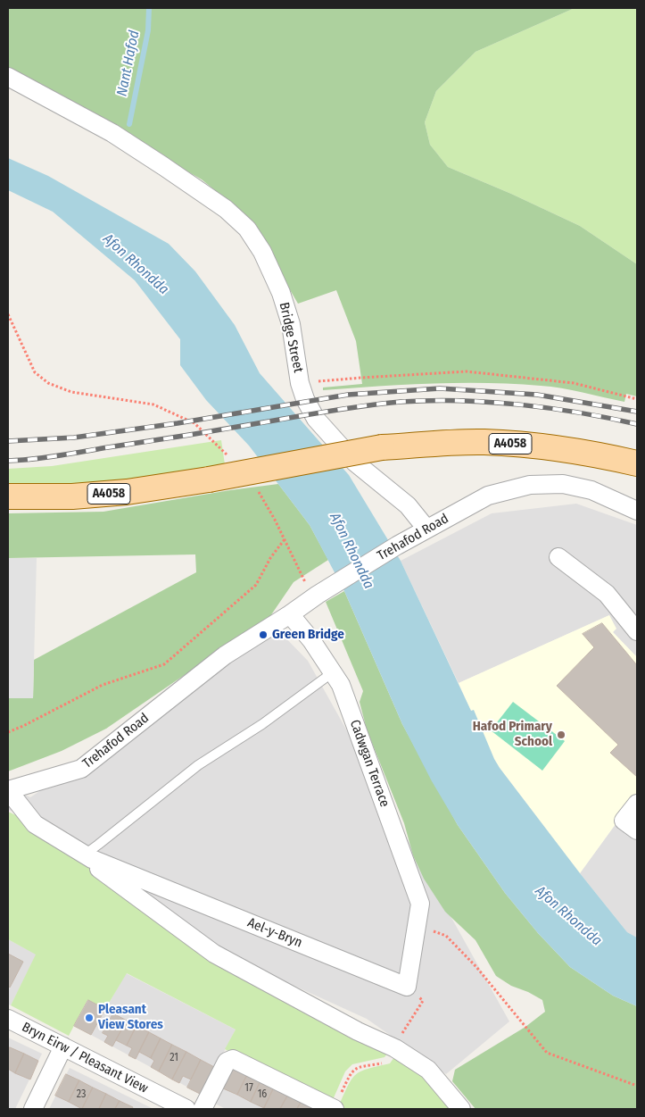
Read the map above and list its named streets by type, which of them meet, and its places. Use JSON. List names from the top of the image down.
{
  "streets": {
    "main road": ["A4058"],
    "street": [
      "Bridge Street",
      "Trehafod Road",
      "Cadwgan Terrace",
      "Ael-y-Bryn",
      "Bryn Eirw / Pleasant View"
    ]
  },
  "crossings": [
    ["Bridge Street", "Trehafod Road"],
    ["Trehafod Road", "Cadwgan Terrace"],
    ["Cadwgan Terrace", "Ael-y-Bryn"]
  ],
  "water": ["Nant Hafod", "Afon Rhondda"],
  "places": ["Green Bridge", "Hafod Primary School", "Pleasant View Stores"],
  "house_numbers": [
    "21",
    "17",
    "23",
    "16"
  ]
}
